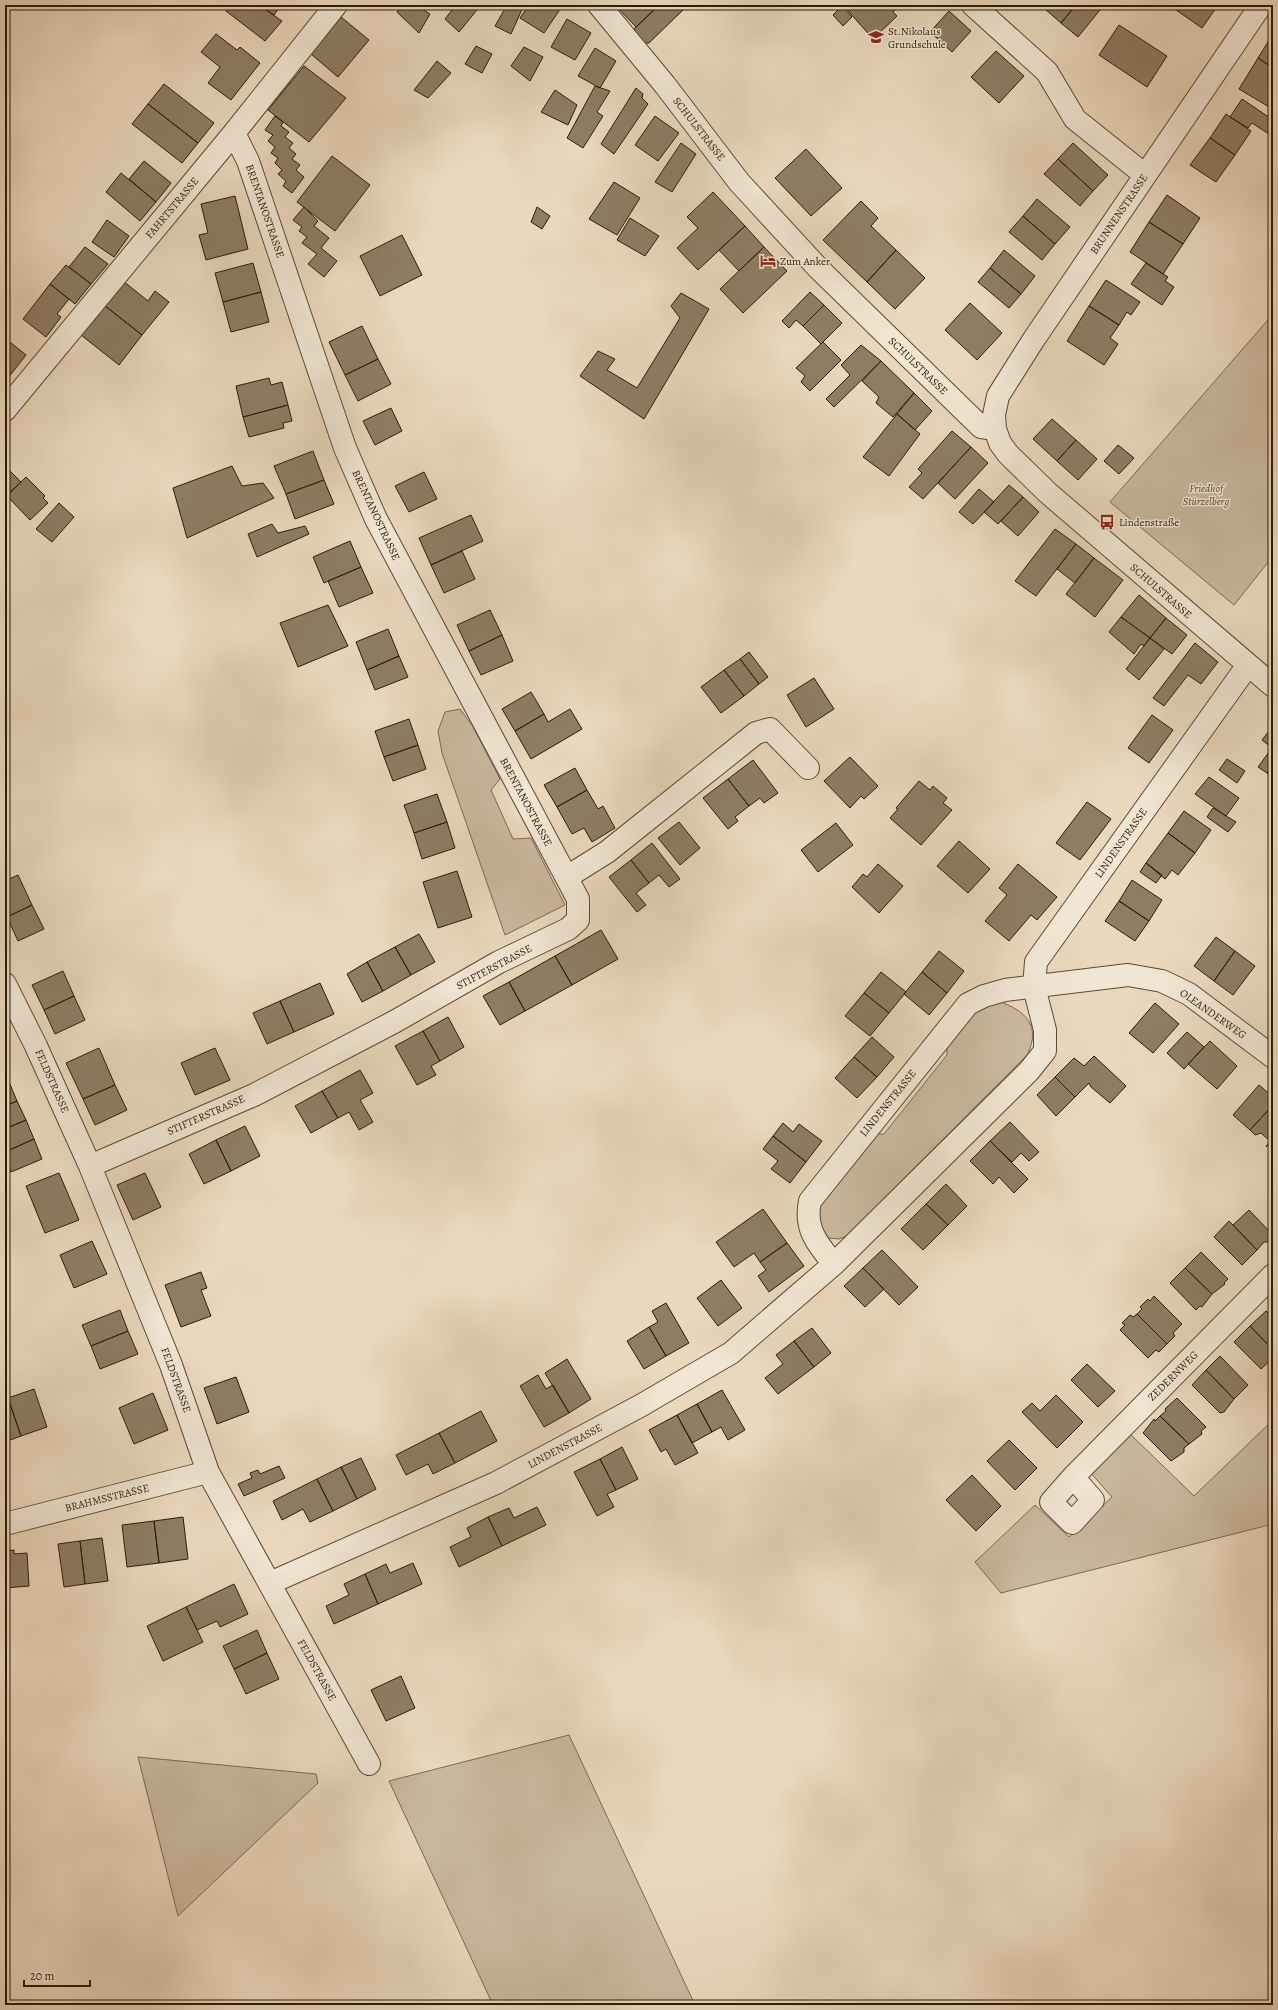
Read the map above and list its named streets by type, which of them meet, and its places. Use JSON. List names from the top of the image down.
{
  "streets": {
    "street": [
      "SCHULSTRASSE",
      "FAHRTSTRASSE",
      "BRENTANOSTRASSE",
      "BRUNNENSTRASSE",
      "LINDENSTRASSE",
      "STIFTERSTRASSE",
      "OLEANDERWEG",
      "FELDSTRASSE",
      "ZEDERNWEG",
      "BRAHMSSTRASSE"
    ]
  },
  "crossings": [
    ["SCHULSTRASSE", "BRUNNENSTRASSE"],
    ["SCHULSTRASSE", "LINDENSTRASSE"],
    ["FAHRTSTRASSE", "BRENTANOSTRASSE"],
    ["BRENTANOSTRASSE", "STIFTERSTRASSE"],
    ["LINDENSTRASSE", "OLEANDERWEG"],
    ["LINDENSTRASSE", "FELDSTRASSE"],
    ["STIFTERSTRASSE", "FELDSTRASSE"],
    ["FELDSTRASSE", "BRAHMSSTRASSE"]
  ],
  "parks": ["Friedhof Stürzelberg"],
  "places": {
    "school or university": ["St.Nikolaus Grundschule"],
    "hotel": ["Zum Anker"],
    "bus stop": ["Lindenstraße"]
  },
  "scale_bar": "20 m"
}
